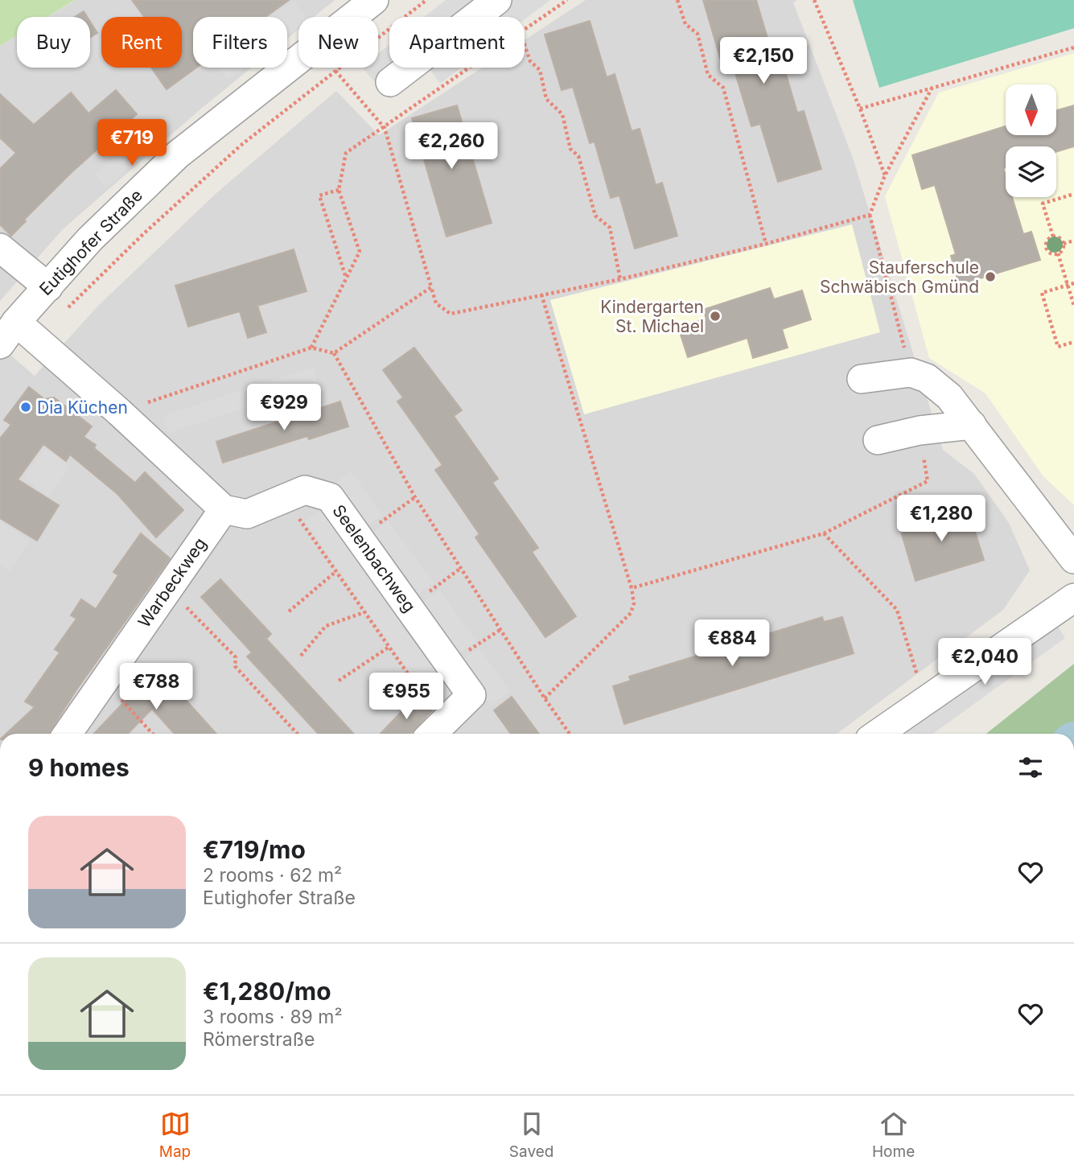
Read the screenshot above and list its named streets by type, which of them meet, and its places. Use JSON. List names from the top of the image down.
{
  "streets": {
    "street": ["Eutighofer Straße", "Seelenbachweg", "Warbeckweg"]
  },
  "crossings": [
    ["Seelenbachweg", "Warbeckweg"]
  ],
  "places": ["Stauferschule Schwäbisch Gmünd", "Kindergarten St. Michael", "Dia Küchen"],
  "north": "bottom",
  "page": {
    "chip": [
      "Buy",
      "Rent",
      "Filters",
      "New",
      "Apartment"
    ],
    "price": [
      "€2,150",
      "€719",
      "€2,260",
      "€929",
      "€1,280",
      "€884",
      "€2,040",
      "€788",
      "€955"
    ],
    "heading": "9 homes",
    "list": [
      {
        "name": "€719/mo",
        "note": "2 rooms · 62 m² · Eutighofer Straße"
      },
      {
        "name": "€1,280/mo",
        "note": "3 rooms · 89 m² · Römerstraße"
      }
    ],
    "tabs": ["Map", "Saved", "Home"]
  }
}
